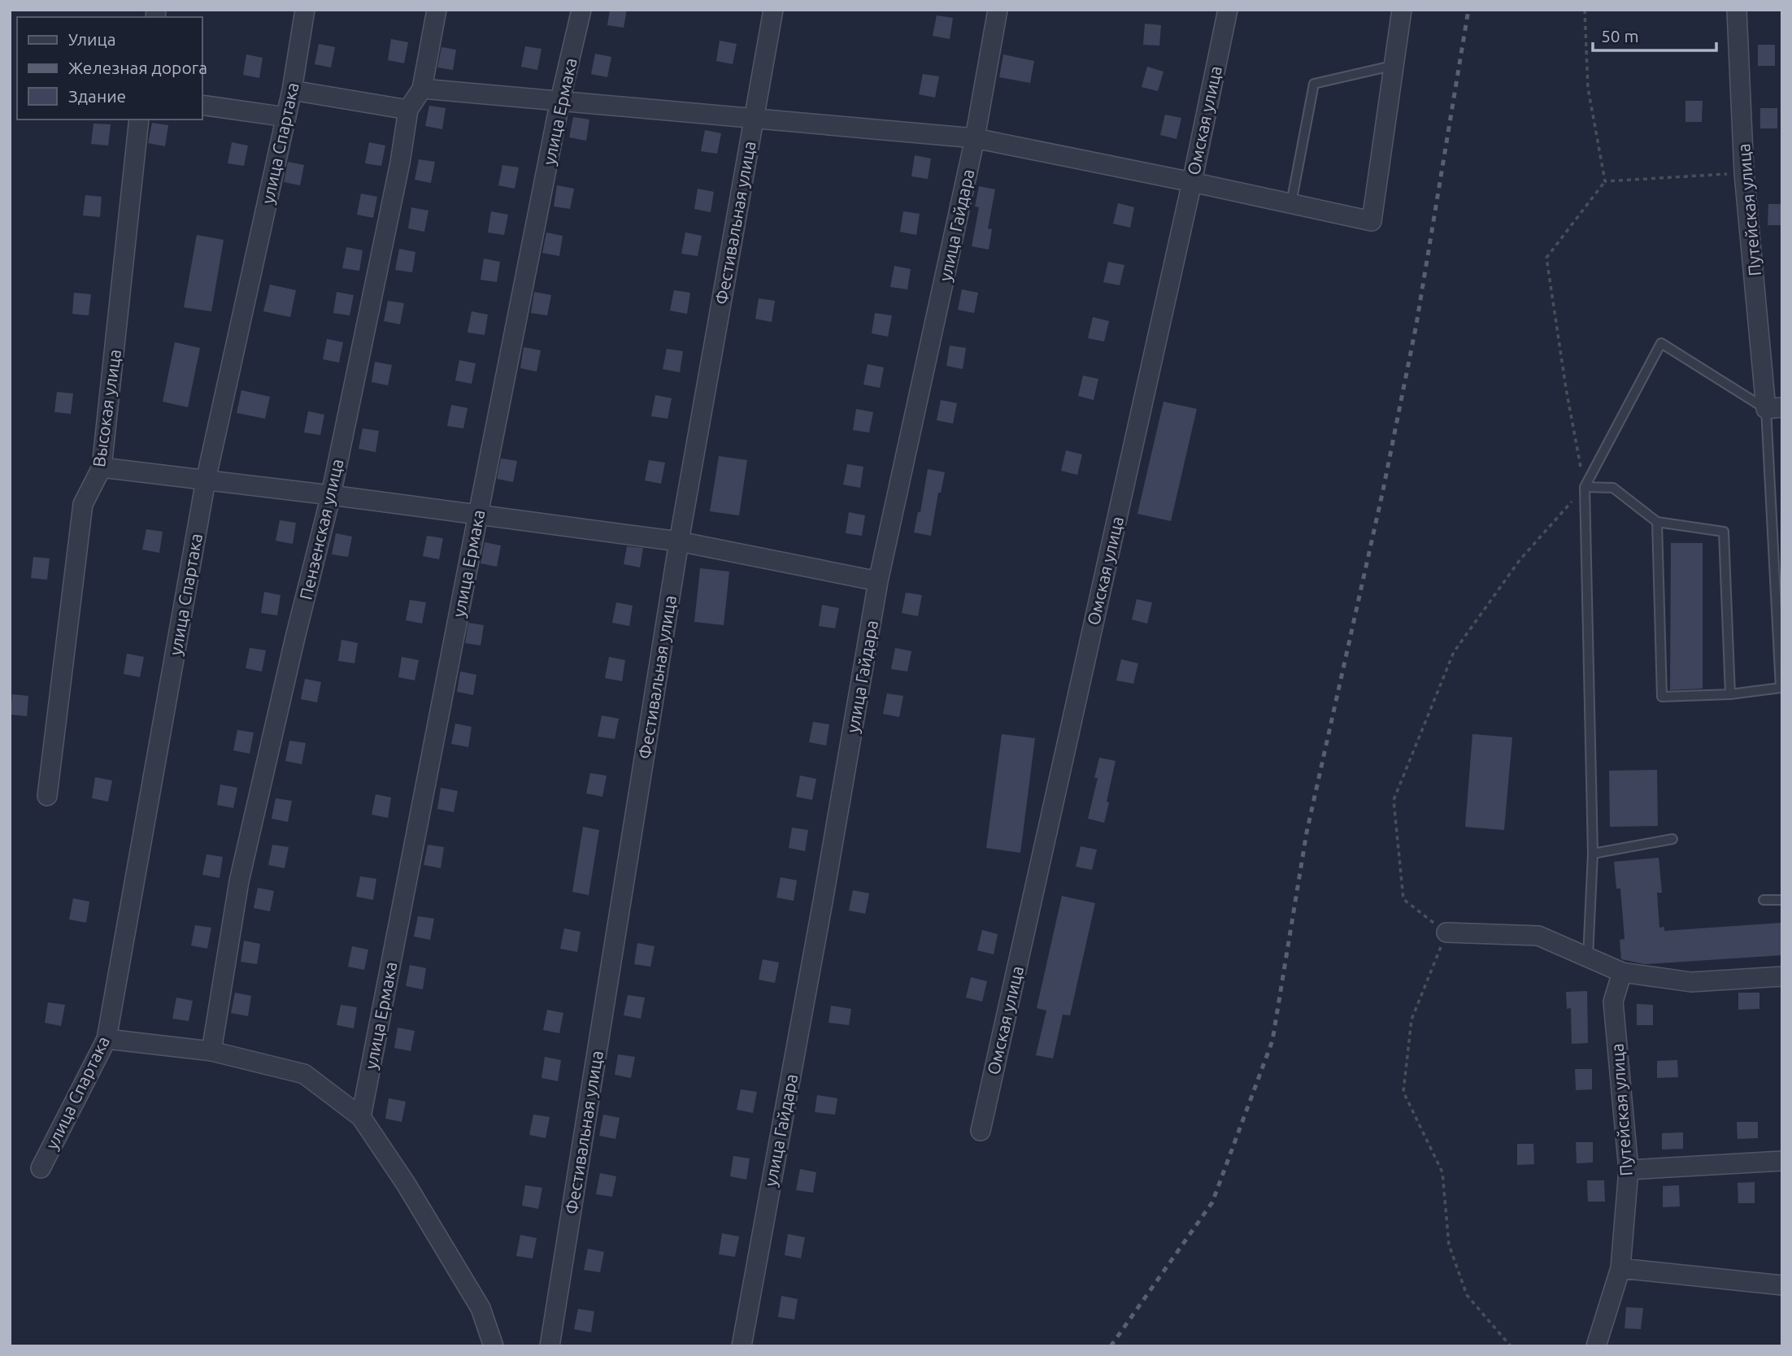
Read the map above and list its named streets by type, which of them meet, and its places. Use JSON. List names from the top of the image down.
{
  "streets": {
    "street": [
      "улица Ермака",
      "Омская улица",
      "улица Спартака",
      "Путейская улица",
      "Фестивальная улица",
      "улица Гайдара",
      "Высокая улица",
      "Пензенская улица"
    ]
  },
  "legend": ["Улица", "Железная дорога", "Здание"],
  "scale_bar": "50 m"
}
